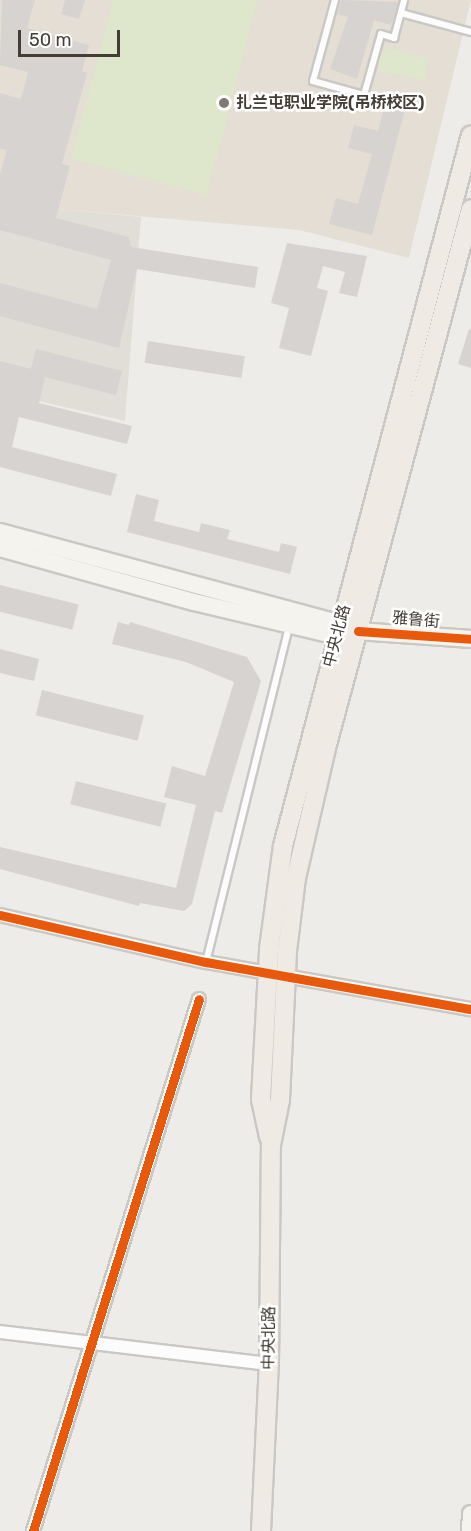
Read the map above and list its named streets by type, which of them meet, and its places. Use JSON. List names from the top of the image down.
{
  "streets": {
    "main road": ["雅鲁街", "中央北路"]
  },
  "crossings": [
    ["雅鲁街", "中央北路"]
  ],
  "places": ["扎兰屯职业学院(吊桥校区)"],
  "scale_bar": "50 m"
}
